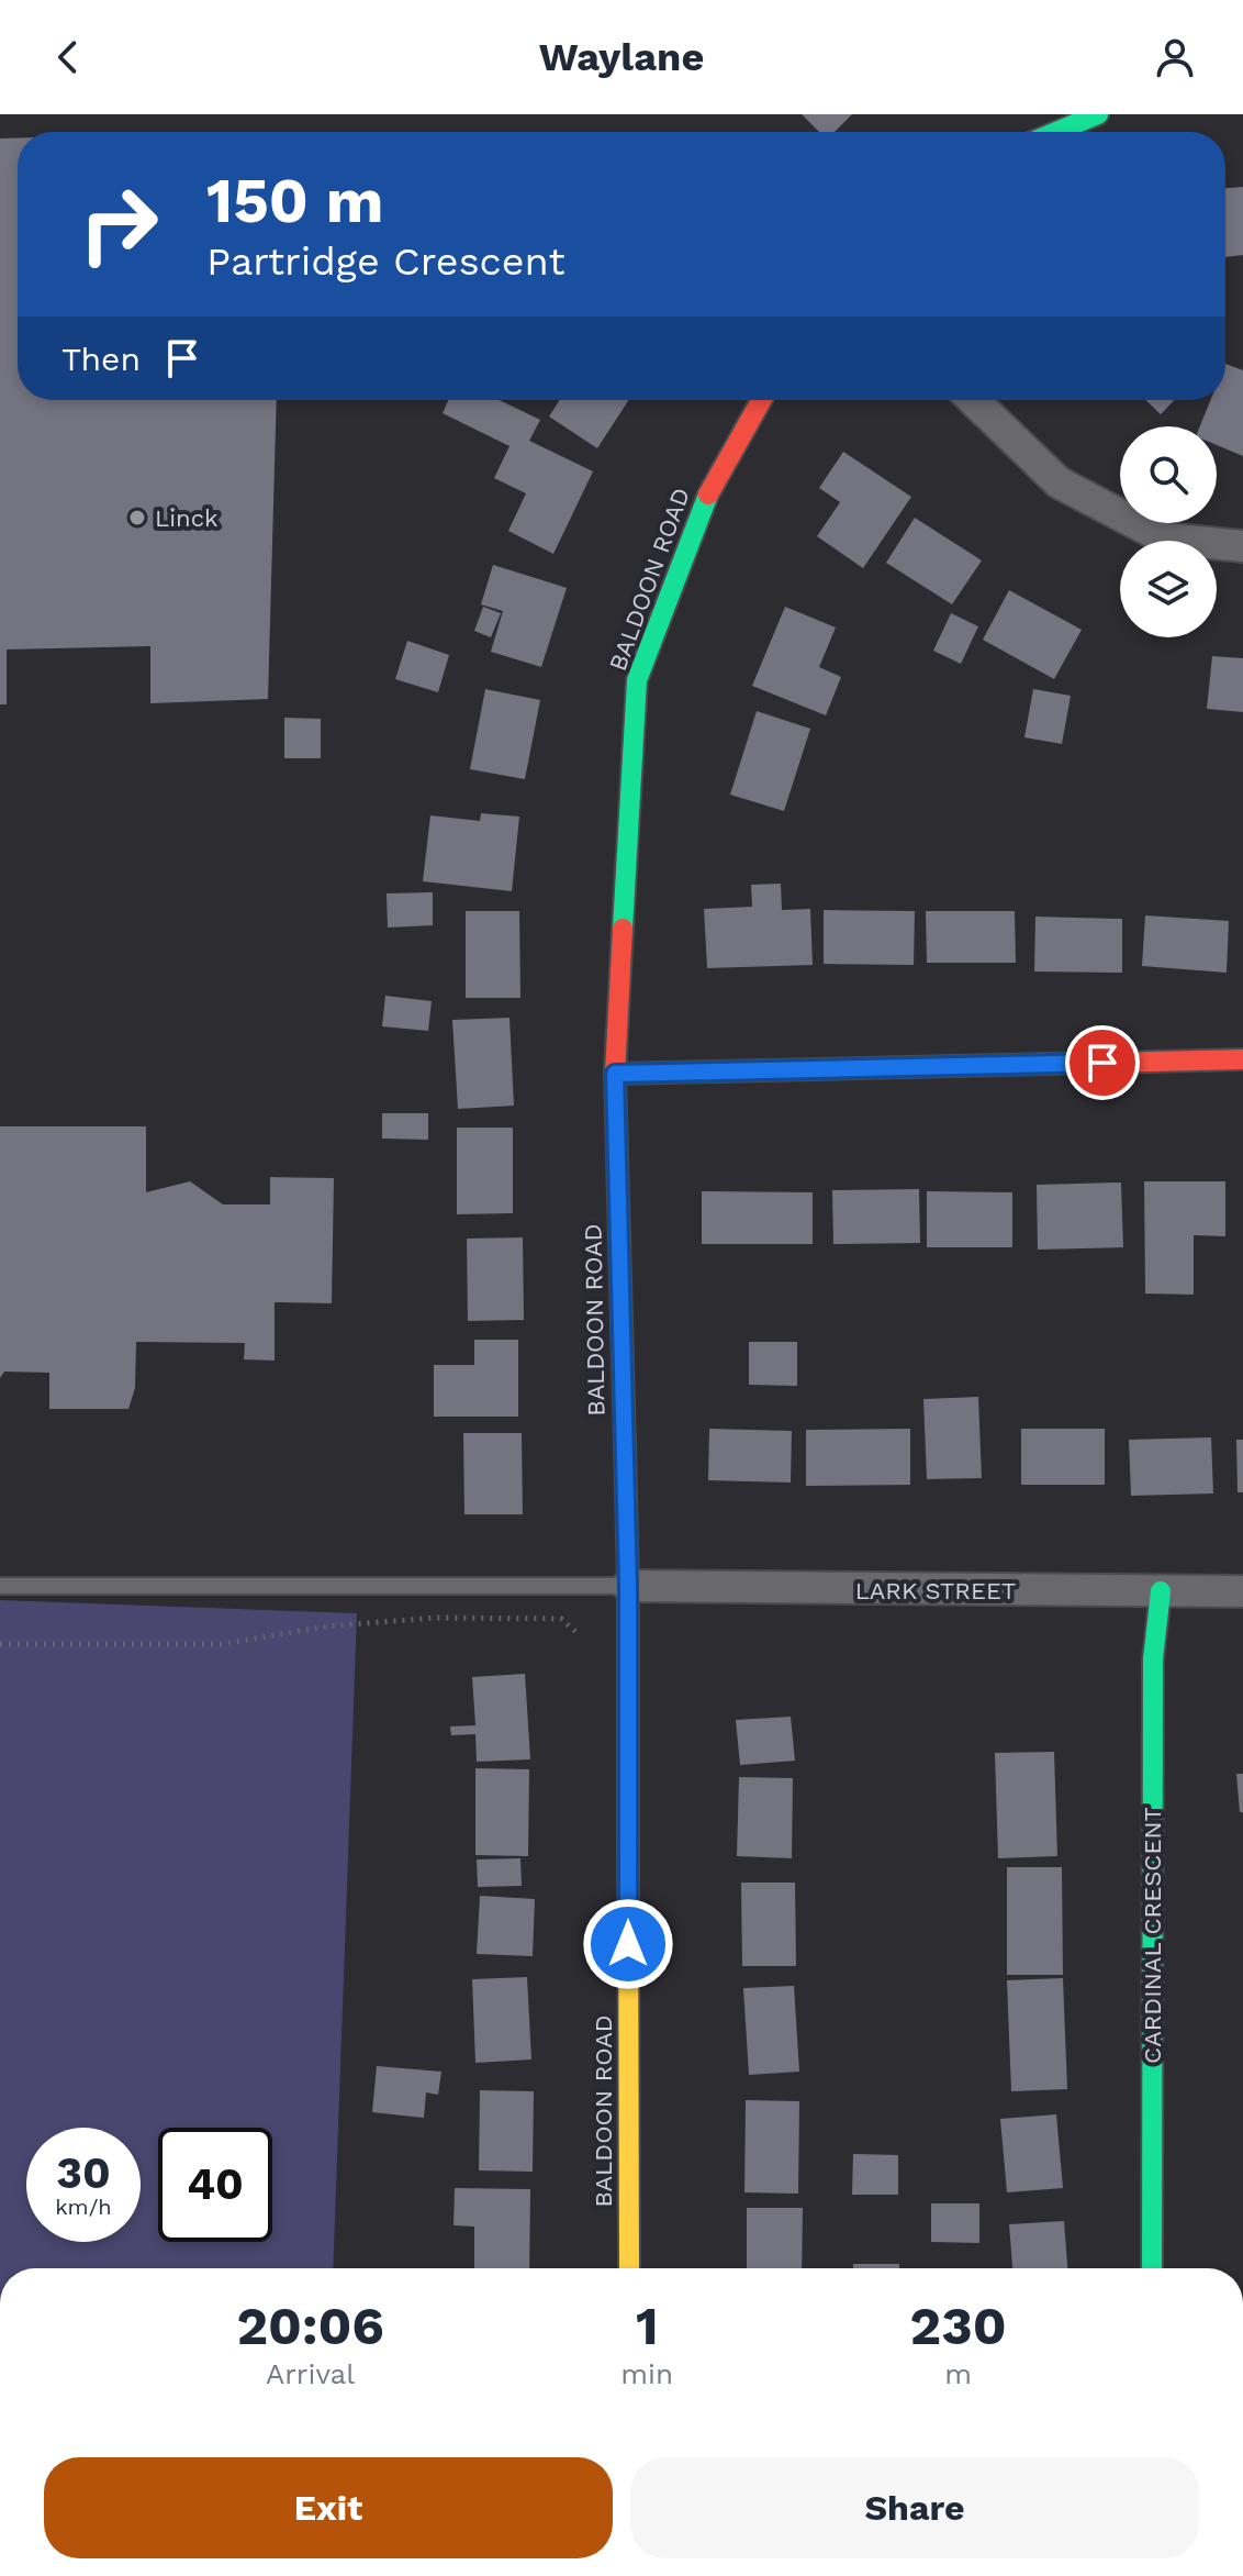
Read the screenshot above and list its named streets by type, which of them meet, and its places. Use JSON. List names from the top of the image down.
{
  "streets": {
    "street": ["BALDOON ROAD", "LARK STREET", "CARDINAL CRESCENT"]
  },
  "crossings": [
    ["BALDOON ROAD", "LARK STREET"],
    ["LARK STREET", "CARDINAL CRESCENT"]
  ],
  "places": ["Linck"],
  "page": {
    "header": "Waylane",
    "turn": ["150 m", "Partridge Crescent"],
    "then": "Then",
    "speed": "30 km/h",
    "limit": "40",
    "eta": [
      "20:06",
      "Arrival",
      "1",
      "min",
      "230",
      "m"
    ],
    "buttons": ["Exit", "Share"]
  }
}
